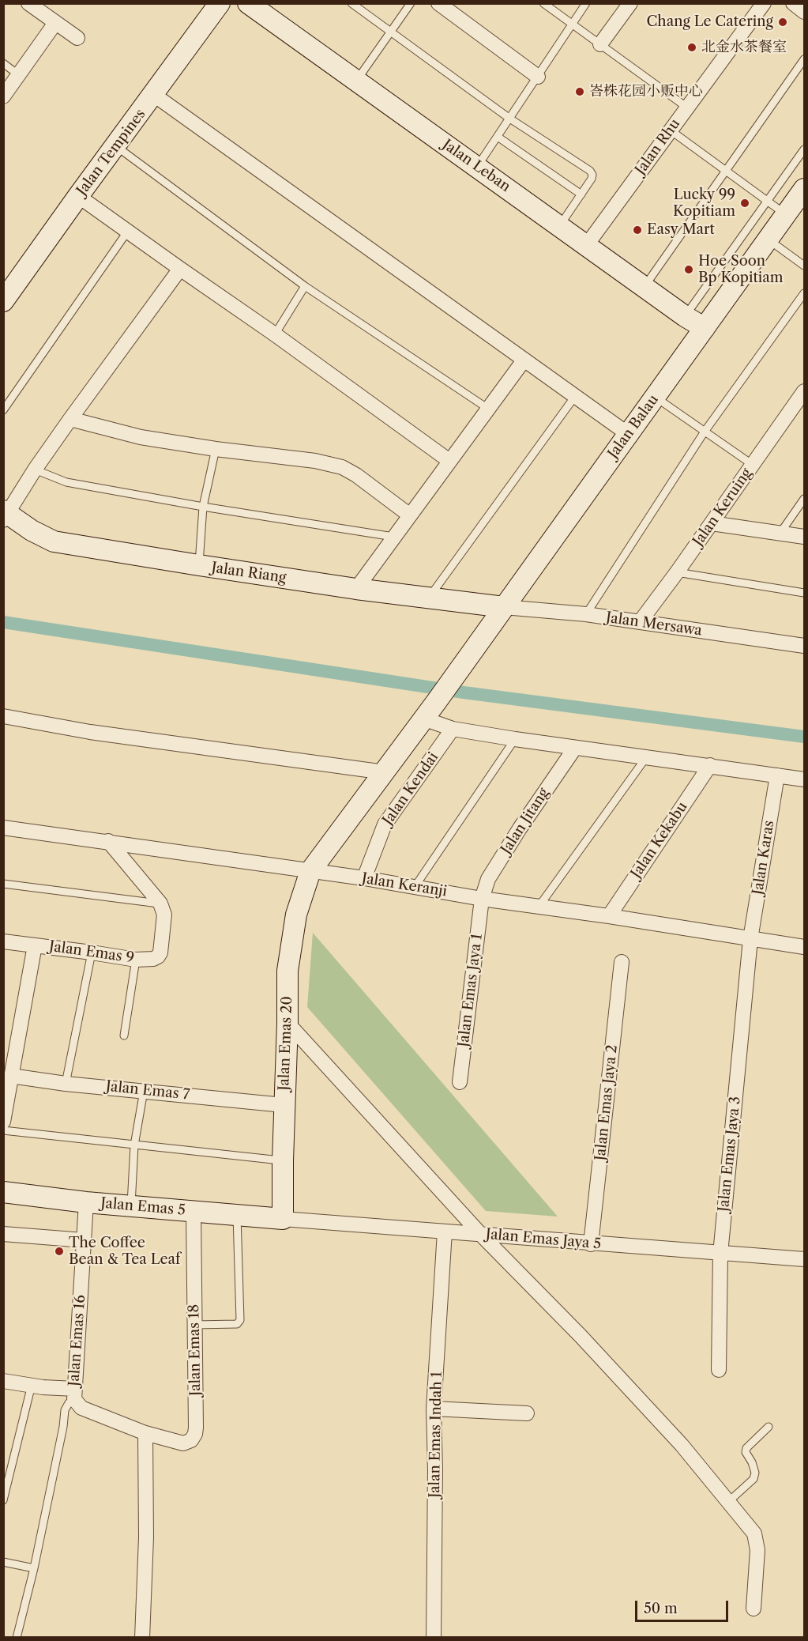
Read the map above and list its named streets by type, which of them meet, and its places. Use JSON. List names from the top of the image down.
{
  "streets": {
    "street": [
      "Jalan Rhu",
      "Jalan Tempines",
      "Jalan Leban",
      "Jalan Balau",
      "Jalan Keruing",
      "Jalan Riang",
      "Jalan Mersawa",
      "Jalan Kendai",
      "Jalan Jitang",
      "Jalan Kekabu",
      "Jalan Karas",
      "Jalan Keranji",
      "Jalan Emas 9",
      "Jalan Emas Jaya 1",
      "Jalan Emas 20",
      "Jalan Emas 7",
      "Jalan Emas Jaya 2",
      "Jalan Emas Jaya 3",
      "Jalan Emas 5",
      "Jalan Emas Jaya 5",
      "Jalan Emas 16",
      "Jalan Emas 18",
      "Jalan Emas Indah 1"
    ]
  },
  "crossings": [
    ["Jalan Rhu", "Jalan Leban"],
    ["Jalan Leban", "Jalan Balau"],
    ["Jalan Balau", "Jalan Riang"],
    ["Jalan Balau", "Jalan Mersawa"],
    ["Jalan Balau", "Jalan Emas 20"],
    ["Jalan Keruing", "Jalan Mersawa"],
    ["Jalan Riang", "Jalan Mersawa"],
    ["Jalan Kendai", "Jalan Keranji"],
    ["Jalan Jitang", "Jalan Keranji"],
    ["Jalan Jitang", "Jalan Emas Jaya 1"],
    ["Jalan Kekabu", "Jalan Keranji"],
    ["Jalan Karas", "Jalan Keranji"],
    ["Jalan Karas", "Jalan Emas Jaya 3"],
    ["Jalan Keranji", "Jalan Emas Jaya 1"],
    ["Jalan Keranji", "Jalan Emas 20"],
    ["Jalan Keranji", "Jalan Emas Jaya 3"],
    ["Jalan Emas 20", "Jalan Emas 7"],
    ["Jalan Emas 20", "Jalan Emas 5"],
    ["Jalan Emas 20", "Jalan Emas Jaya 5"],
    ["Jalan Emas Jaya 2", "Jalan Emas Jaya 5"],
    ["Jalan Emas Jaya 3", "Jalan Emas Jaya 5"],
    ["Jalan Emas 5", "Jalan Emas Jaya 5"],
    ["Jalan Emas 5", "Jalan Emas 16"],
    ["Jalan Emas 5", "Jalan Emas 18"],
    ["Jalan Emas Jaya 5", "Jalan Emas Indah 1"],
    ["Jalan Emas 16", "Jalan Emas 18"]
  ],
  "places": [
    "Chang Le Catering",
    "北金水茶餐室",
    "峇株花园小贩中心",
    "Lucky 99 Kopitiam",
    "Easy Mart",
    "Hoe Soon Bp Kopitiam",
    "The Coffee Bean & Tea Leaf"
  ],
  "scale_bar": "50 m"
}
